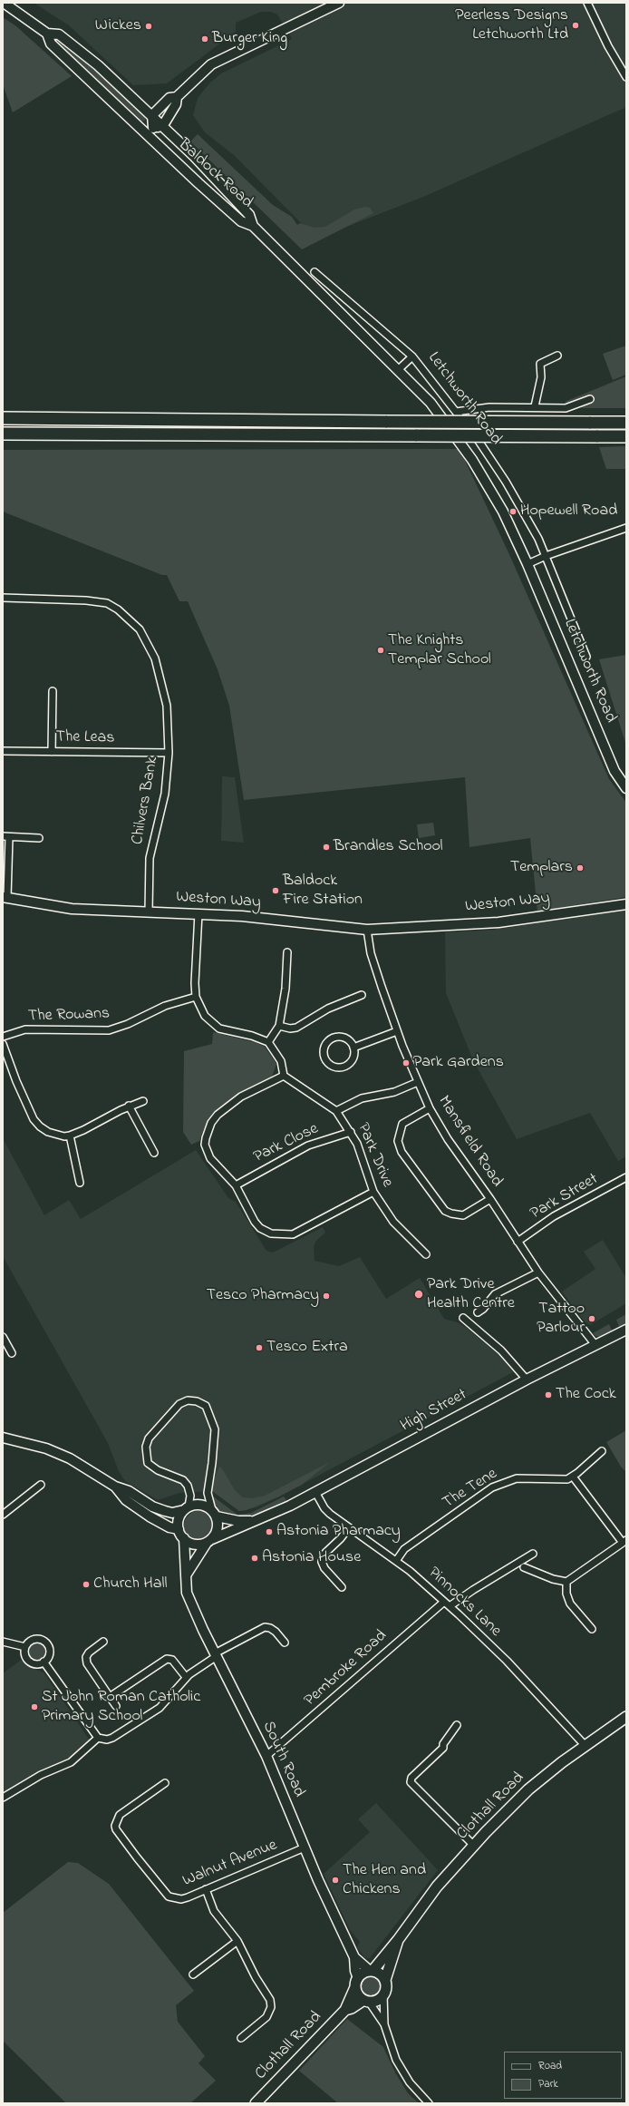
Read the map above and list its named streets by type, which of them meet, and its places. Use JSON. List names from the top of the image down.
{
  "streets": {
    "main road": [
      "Baldock Road",
      "Letchworth Road",
      "Weston Way",
      "High Street",
      "South Road",
      "Clothall Road"
    ],
    "street": [
      "The Leas",
      "Chilvers Bank",
      "The Rowans",
      "Mansfield Road",
      "Park Close",
      "Park Drive",
      "Park Street",
      "The Tene",
      "Pinnocks Lane",
      "Pembroke Road",
      "Walnut Avenue"
    ]
  },
  "crossings": [
    ["Baldock Road", "Letchworth Road"],
    ["The Leas", "Chilvers Bank"],
    ["Chilvers Bank", "Weston Way"],
    ["Weston Way", "Mansfield Road"],
    ["Mansfield Road", "Park Street"],
    ["Mansfield Road", "High Street"],
    ["Park Close", "Park Drive"],
    ["High Street", "Pinnocks Lane"],
    ["High Street", "South Road"],
    ["The Tene", "Pinnocks Lane"],
    ["Pinnocks Lane", "Pembroke Road"],
    ["Pinnocks Lane", "Clothall Road"],
    ["Pembroke Road", "South Road"],
    ["South Road", "Clothall Road"],
    ["South Road", "Walnut Avenue"]
  ],
  "places": [
    "Peerless Designs Letchworth Ltd",
    "Wickes",
    "Burger King",
    "Hopewell Road",
    "The Knights Templar School",
    "Brandles School",
    "Templars",
    "Baldock Fire Station",
    "Park Gardens",
    "Park Drive Health Centre",
    "Tesco Pharmacy",
    "Tattoo Parlour",
    "Tesco Extra",
    "The Cock",
    "Astonia Pharmacy",
    "Astonia House",
    "Church Hall",
    "St John Roman Catholic Primary School",
    "The Hen and Chickens"
  ],
  "legend": ["Road", "Park"]
}
